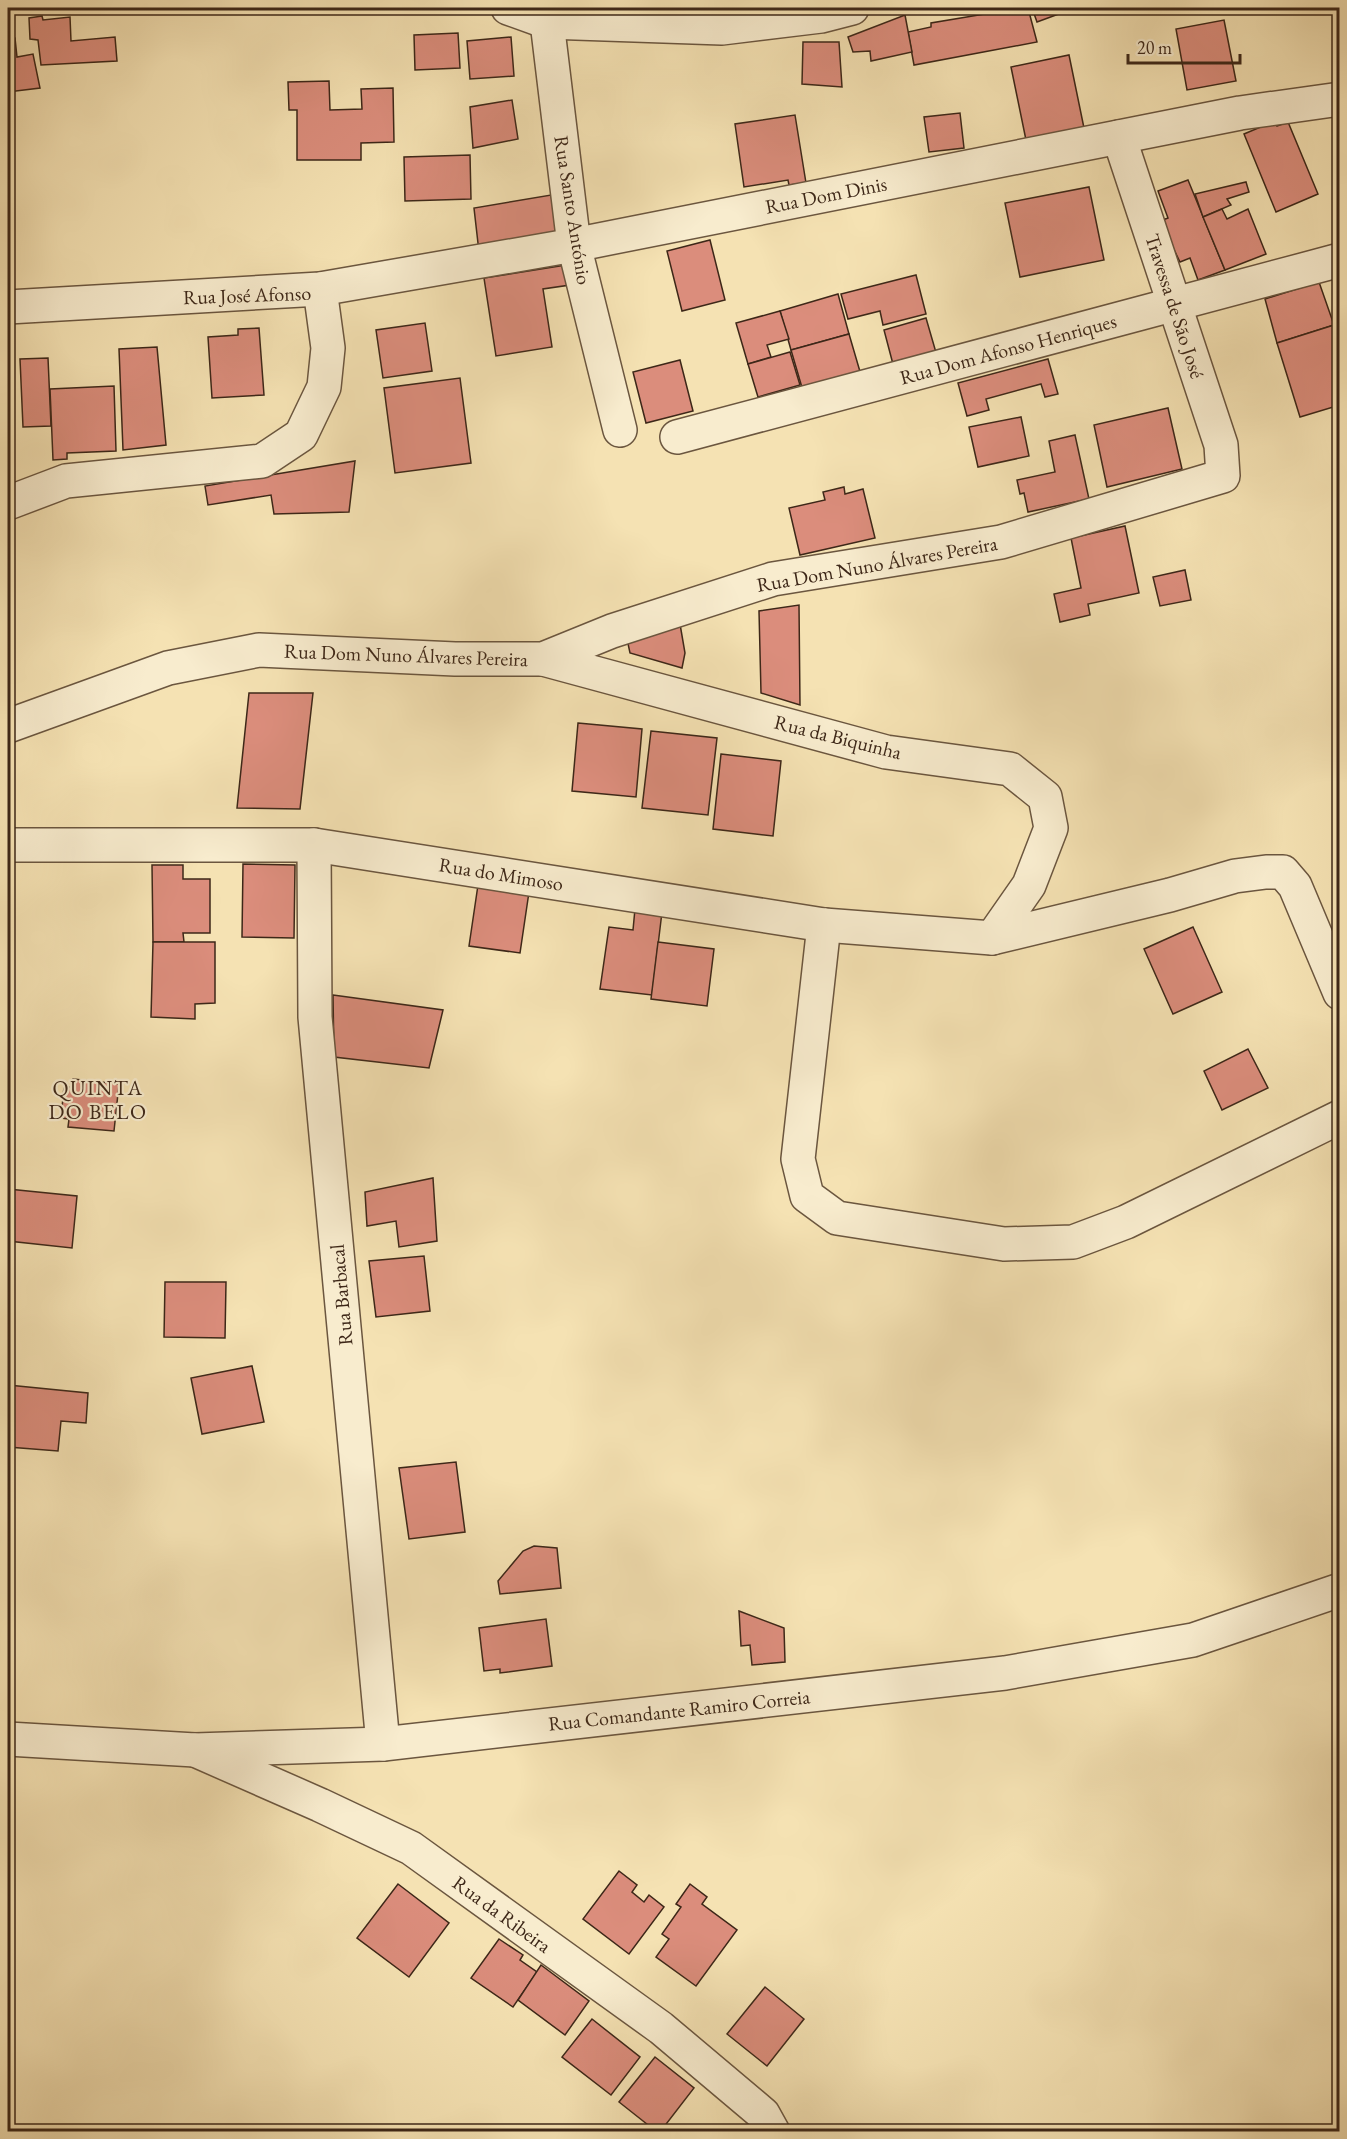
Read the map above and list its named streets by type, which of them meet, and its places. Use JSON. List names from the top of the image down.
{
  "streets": {
    "street": [
      "Rua Dom Dinis",
      "Rua Santo António",
      "Rua José Afonso",
      "Travessa de São José",
      "Rua Dom Afonso Henriques",
      "Rua Dom Nuno Álvares Pereira",
      "Rua da Biquinha",
      "Rua do Mimoso",
      "Rua Barbacal",
      "Rua Comandante Ramiro Correia",
      "Rua da Ribeira"
    ]
  },
  "crossings": [
    ["Rua Dom Dinis", "Rua Santo António"],
    ["Rua Dom Dinis", "Rua José Afonso"],
    ["Rua Dom Dinis", "Travessa de São José"],
    ["Travessa de São José", "Rua Dom Afonso Henriques"],
    ["Travessa de São José", "Rua Dom Nuno Álvares Pereira"],
    ["Rua Dom Nuno Álvares Pereira", "Rua da Biquinha"],
    ["Rua da Biquinha", "Rua do Mimoso"],
    ["Rua do Mimoso", "Rua Barbacal"],
    ["Rua Barbacal", "Rua Comandante Ramiro Correia"],
    ["Rua Comandante Ramiro Correia", "Rua da Ribeira"]
  ],
  "districts": ["QUINTA DO BELO"],
  "scale_bar": "20 m"
}
